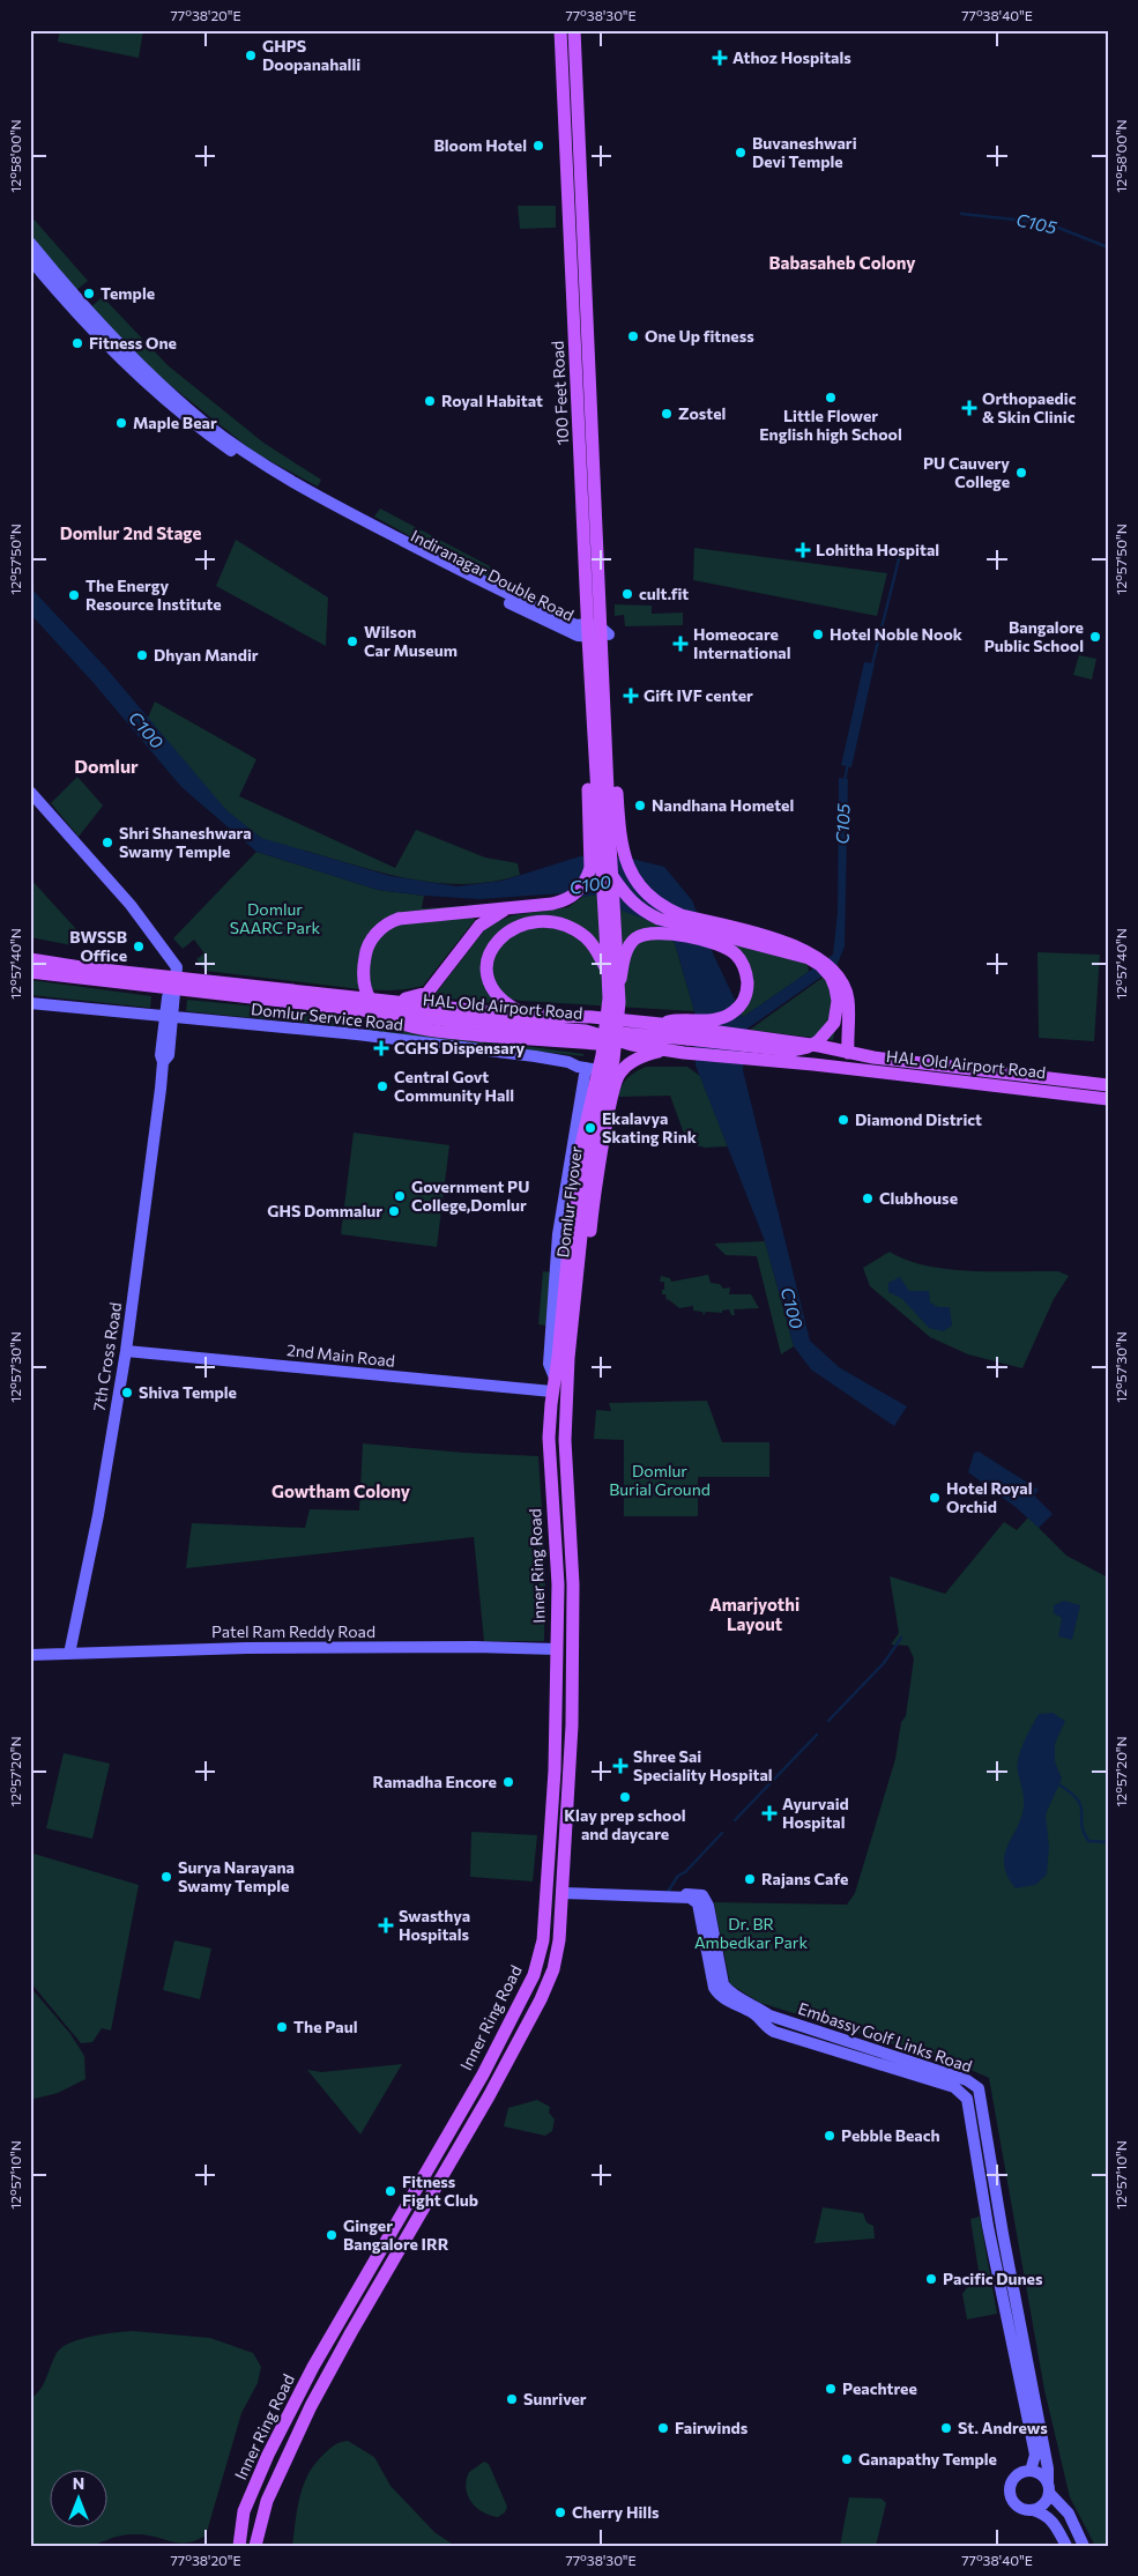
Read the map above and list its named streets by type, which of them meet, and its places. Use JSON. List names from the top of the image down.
{
  "streets": {
    "main road": [
      "100 Feet Road",
      "HAL Old Airport Road",
      "Domlur Flyover",
      "Inner Ring Road"
    ],
    "street": [
      "Indiranagar Double Road",
      "Domlur Service Road",
      "2nd Main Road",
      "7th Cross Road",
      "Patel Ram Reddy Road",
      "Embassy Golf Links Road"
    ]
  },
  "crossings": [
    ["100 Feet Road", "Indiranagar Double Road"],
    ["100 Feet Road", "Domlur Flyover"],
    ["HAL Old Airport Road", "7th Cross Road"],
    ["Domlur Service Road", "7th Cross Road"],
    ["Domlur Flyover", "Inner Ring Road"],
    ["2nd Main Road", "7th Cross Road"],
    ["2nd Main Road", "Inner Ring Road"],
    ["7th Cross Road", "Patel Ram Reddy Road"],
    ["Inner Ring Road", "Patel Ram Reddy Road"],
    ["Inner Ring Road", "Embassy Golf Links Road"]
  ],
  "districts": [
    "Babasaheb Colony",
    "Domlur 2nd Stage",
    "Domlur",
    "Gowtham Colony",
    "Amarjyothi Layout"
  ],
  "water": ["C105", "C100"],
  "parks": ["Domlur SAARC Park", "Domlur Burial Ground", "Dr. BR Ambedkar Park"],
  "places": {
    "other": [
      "GHPS Doopanahalli",
      "Bloom Hotel",
      "Buvaneshwari Devi Temple",
      "Temple",
      "One Up fitness",
      "Fitness One",
      "Little Flower English high School",
      "Royal Habitat",
      "Zostel",
      "Maple Bear",
      "PU Cauvery College",
      "cult.fit",
      "The Energy Resource Institute",
      "Hotel Noble Nook",
      "Bangalore Public School",
      "Wilson Car Museum",
      "Dhyan Mandir",
      "Nandhana Hometel",
      "Shri Shaneshwara Swamy Temple",
      "BWSSB Office",
      "Central Govt Community Hall",
      "Diamond District",
      "Ekalavya Skating Rink",
      "Government PU College,Domlur",
      "Clubhouse",
      "GHS Dommalur",
      "Shiva Temple",
      "Hotel Royal Orchid",
      "Ramadha Encore",
      "Klay prep school and daycare",
      "Surya Narayana Swamy Temple",
      "Rajans Cafe",
      "The Paul",
      "Pebble Beach",
      "Fitness Fight Club",
      "Ginger Bangalore IRR",
      "Pacific Dunes",
      "Peachtree",
      "Sunriver",
      "Fairwinds",
      "St. Andrews",
      "Ganapathy Temple",
      "Cherry Hills"
    ],
    "health": [
      "Athoz Hospitals",
      "Orthopaedic & Skin Clinic",
      "Lohitha Hospital",
      "Homeocare International",
      "Gift IVF center",
      "CGHS Dispensary",
      "Shree Sai Speciality Hospital",
      "Ayurvaid Hospital",
      "Swasthya Hospitals"
    ]
  },
  "north": "top",
  "coordinates": [
    "77°38'20\"E",
    "77°38'30\"E",
    "77°38'40\"E",
    "12°58'00\"N",
    "12°57'50\"N",
    "12°57'40\"N",
    "12°57'30\"N",
    "12°57'20\"N",
    "12°57'10\"N"
  ]
}
